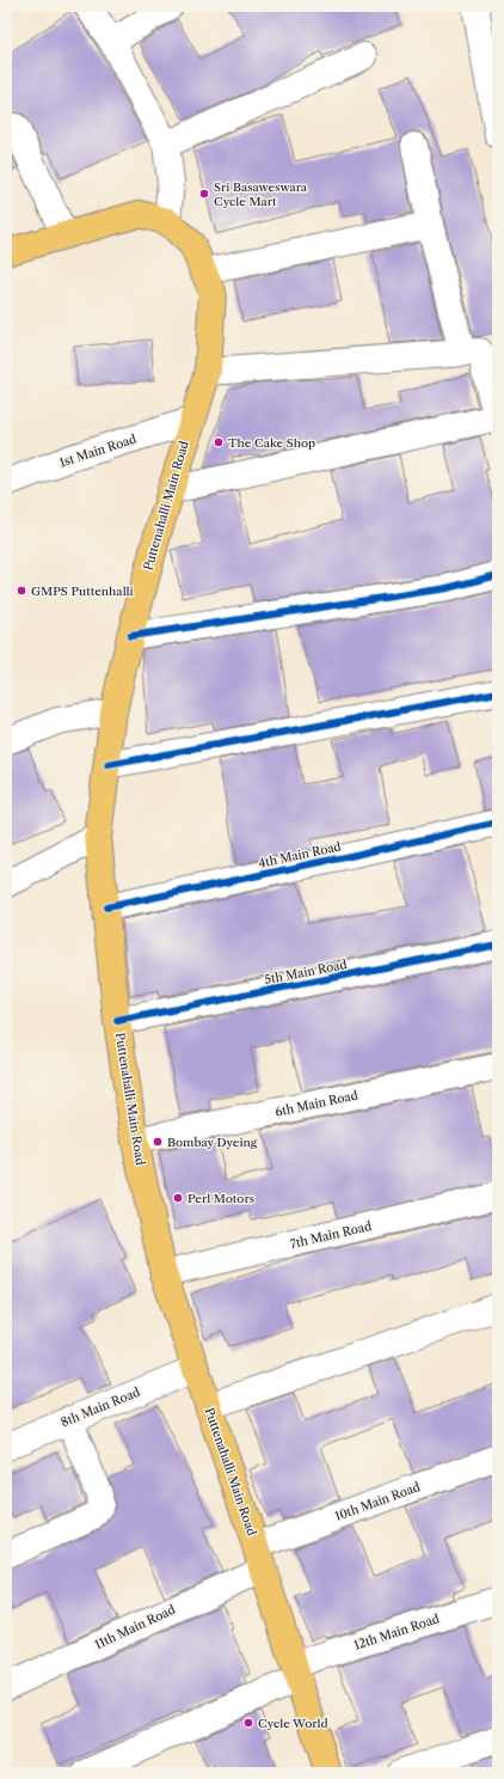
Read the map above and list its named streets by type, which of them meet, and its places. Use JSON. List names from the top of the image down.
{
  "streets": {
    "main road": ["Puttenahalli Main Road"],
    "street": [
      "1st Main Road",
      "4th Main Road",
      "5th Main Road",
      "6th Main Road",
      "7th Main Road",
      "8th Main Road",
      "10th Main Road",
      "11th Main Road",
      "12th Main Road"
    ]
  },
  "crossings": [
    ["1st Main Road", "Puttenahalli Main Road"],
    ["Puttenahalli Main Road", "4th Main Road"],
    ["Puttenahalli Main Road", "5th Main Road"],
    ["Puttenahalli Main Road", "6th Main Road"],
    ["Puttenahalli Main Road", "7th Main Road"],
    ["Puttenahalli Main Road", "8th Main Road"],
    ["Puttenahalli Main Road", "10th Main Road"],
    ["Puttenahalli Main Road", "11th Main Road"],
    ["Puttenahalli Main Road", "12th Main Road"],
    ["10th Main Road", "11th Main Road"]
  ],
  "places": [
    "Sri Basaweswara Cycle Mart",
    "The Cake Shop",
    "GMPS Puttenhalli",
    "Bombay Dyeing",
    "Perl Motors",
    "Cycle World"
  ]
}
